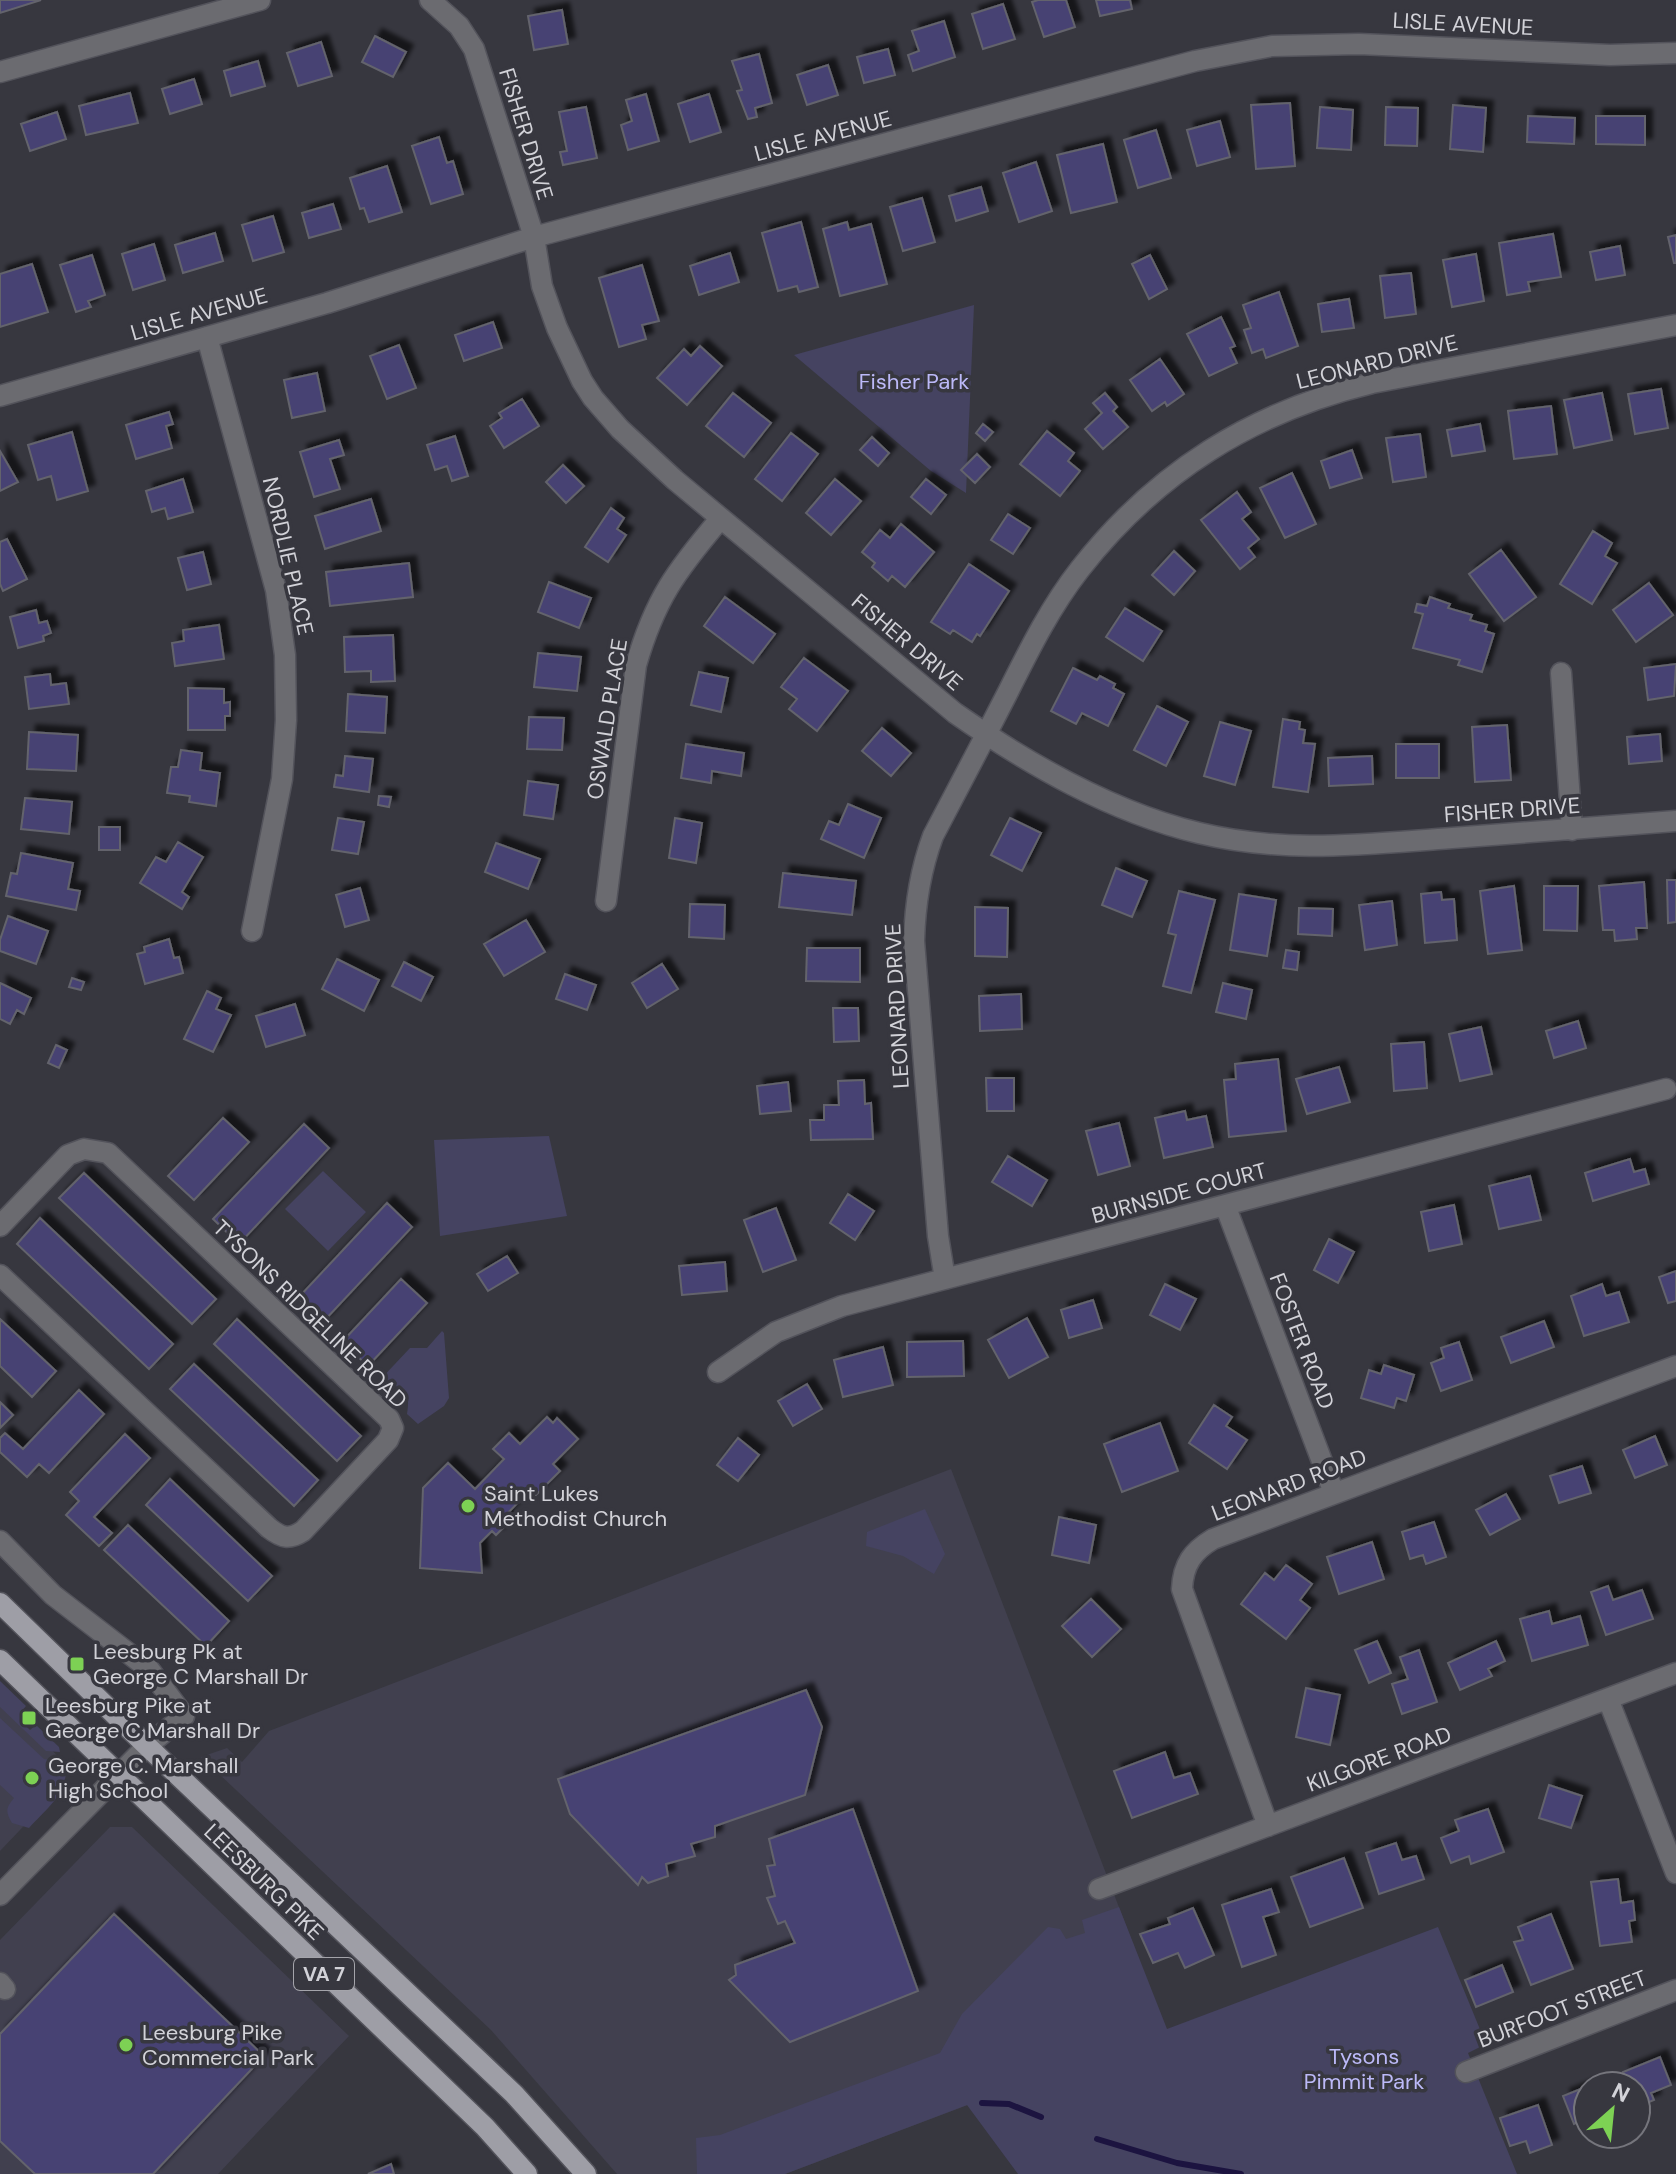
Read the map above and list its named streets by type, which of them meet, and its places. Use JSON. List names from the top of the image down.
{
  "streets": {
    "main road": ["LEESBURG PIKE", "VA 7"],
    "street": [
      "LISLE AVENUE",
      "FISHER DRIVE",
      "LEONARD DRIVE",
      "NORDLIE PLACE",
      "OSWALD PLACE",
      "BURNSIDE COURT",
      "TYSONS RIDGELINE ROAD",
      "FOSTER ROAD",
      "LEONARD ROAD",
      "KILGORE ROAD",
      "BURFOOT STREET"
    ]
  },
  "crossings": [
    ["LISLE AVENUE", "FISHER DRIVE"],
    ["LISLE AVENUE", "NORDLIE PLACE"],
    ["FISHER DRIVE", "LEONARD DRIVE"],
    ["FISHER DRIVE", "OSWALD PLACE"],
    ["LEONARD DRIVE", "BURNSIDE COURT"],
    ["BURNSIDE COURT", "FOSTER ROAD"],
    ["FOSTER ROAD", "LEONARD ROAD"],
    ["LEONARD ROAD", "KILGORE ROAD"]
  ],
  "parks": ["Fisher Park", "Tysons Pimmit Park"],
  "places": {
    "other": ["Saint Lukes Methodist Church", "George C. Marshall High School", "Leesburg Pike Commercial Park"],
    "transit": ["Leesburg Pk at George C Marshall Dr", "Leesburg Pike at George C Marshall Dr"]
  },
  "north": "top right"
}
